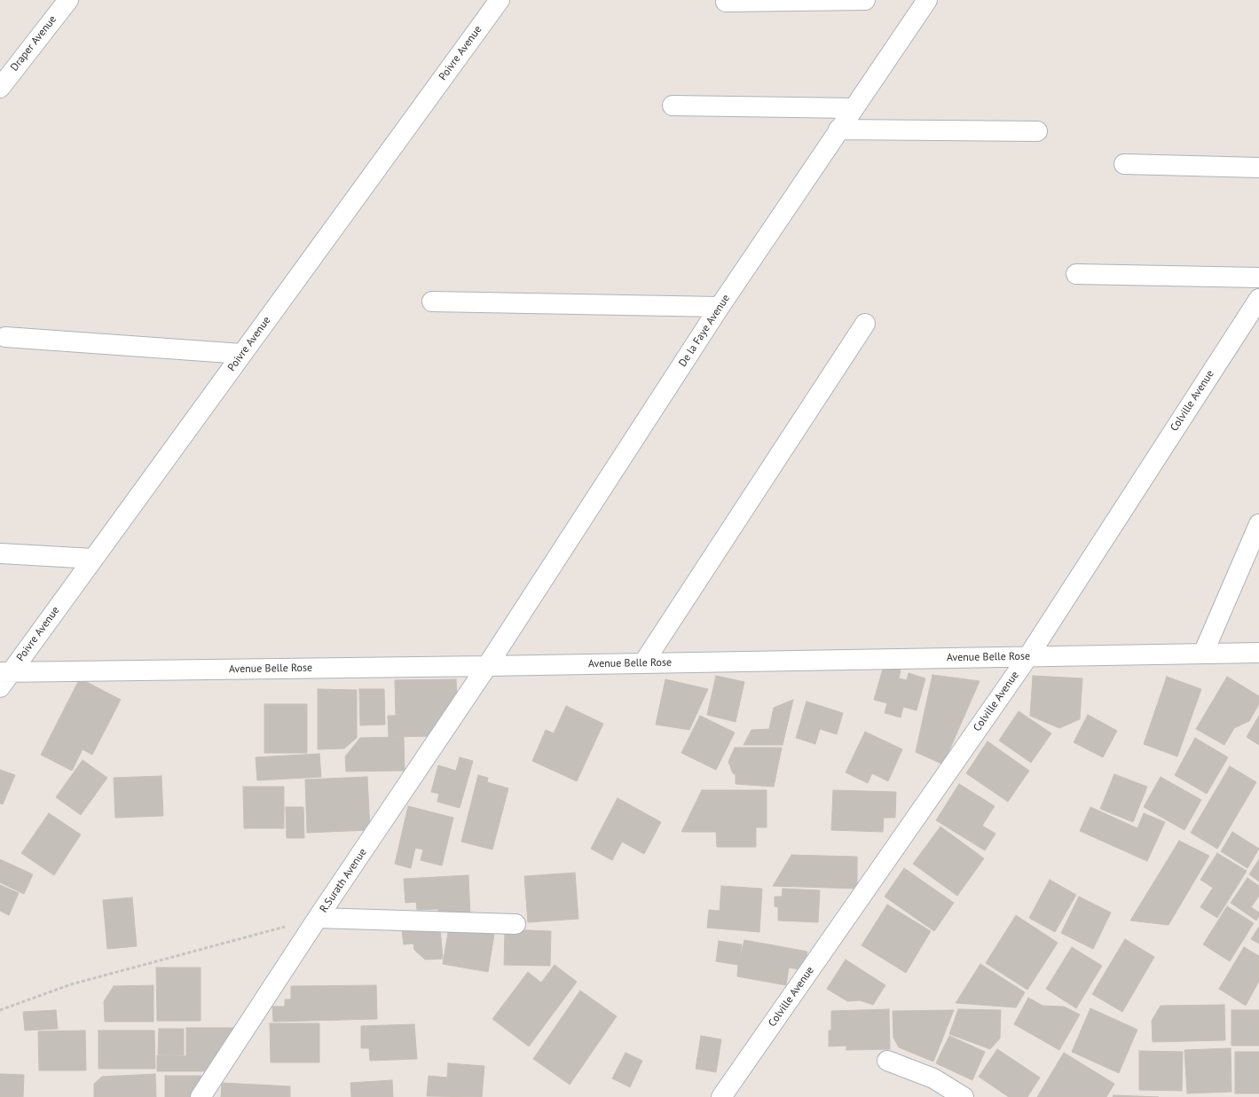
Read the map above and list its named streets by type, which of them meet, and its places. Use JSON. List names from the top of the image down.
{
  "streets": {
    "street": [
      "Draper Avenue",
      "Poivre Avenue",
      "De la Faye Avenue",
      "Colville Avenue",
      "Avenue Belle Rose",
      "R.Surath Avenue"
    ]
  },
  "crossings": [
    ["Poivre Avenue", "Avenue Belle Rose"],
    ["De la Faye Avenue", "Avenue Belle Rose"],
    ["De la Faye Avenue", "R.Surath Avenue"],
    ["Colville Avenue", "Avenue Belle Rose"],
    ["Avenue Belle Rose", "R.Surath Avenue"]
  ]
}
